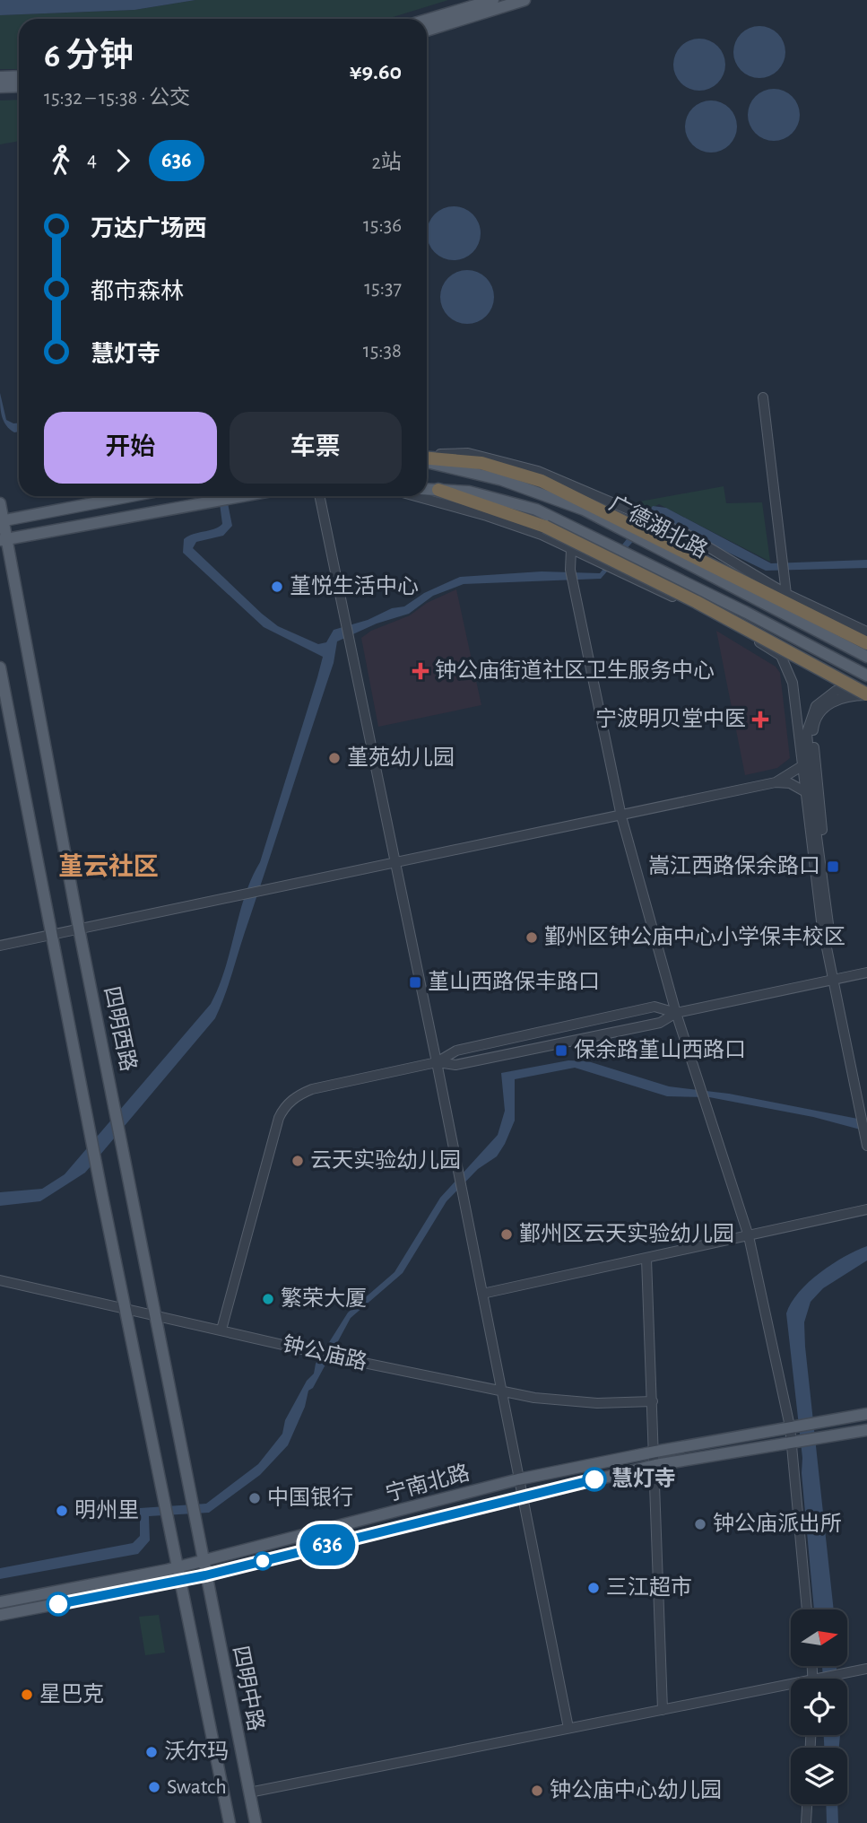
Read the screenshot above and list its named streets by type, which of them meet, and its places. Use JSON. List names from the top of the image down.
{
  "streets": {
    "main road": [
      "广德湖北路",
      "四明西路",
      "宁南北路",
      "四明中路"
    ],
    "street": ["钟公庙路"]
  },
  "crossings": [
    ["四明西路", "钟公庙路"],
    ["四明西路", "宁南北路"],
    ["四明西路", "四明中路"],
    ["宁南北路", "四明中路"]
  ],
  "districts": ["堇云社区"],
  "places": {
    "other": [
      "堇悦生活中心",
      "堇苑幼儿园",
      "鄞州区钟公庙中心小学保丰校区",
      "云天实验幼儿园",
      "鄞州区云天实验幼儿园",
      "繁荣大厦",
      "慧灯寺",
      "中国银行",
      "明州里",
      "钟公庙派出所",
      "三江超市",
      "星巴克",
      "沃尔玛",
      "Swatch",
      "钟公庙中心幼儿园"
    ],
    "health": ["钟公庙街道社区卫生服务中心", "宁波明贝堂中医"],
    "transit": ["嵩江西路保余路口", "堇山西路保丰路口", "保余路堇山西路口"]
  },
  "lines": ["bus line 636"],
  "north": "right",
  "page": {
    "on_map": "636",
    "heading": ["6 分钟", "15:32 – 15:38 · 公交", "¥9.60"],
    "legs": ["4", "636", "2站"],
    "list": [
      {
        "name": "万达广场西",
        "value": "15:36"
      },
      {
        "name": "都市森林",
        "value": "15:37"
      },
      {
        "name": "慧灯寺",
        "value": "15:38"
      }
    ],
    "buttons": ["开始", "车票"]
  }
}
